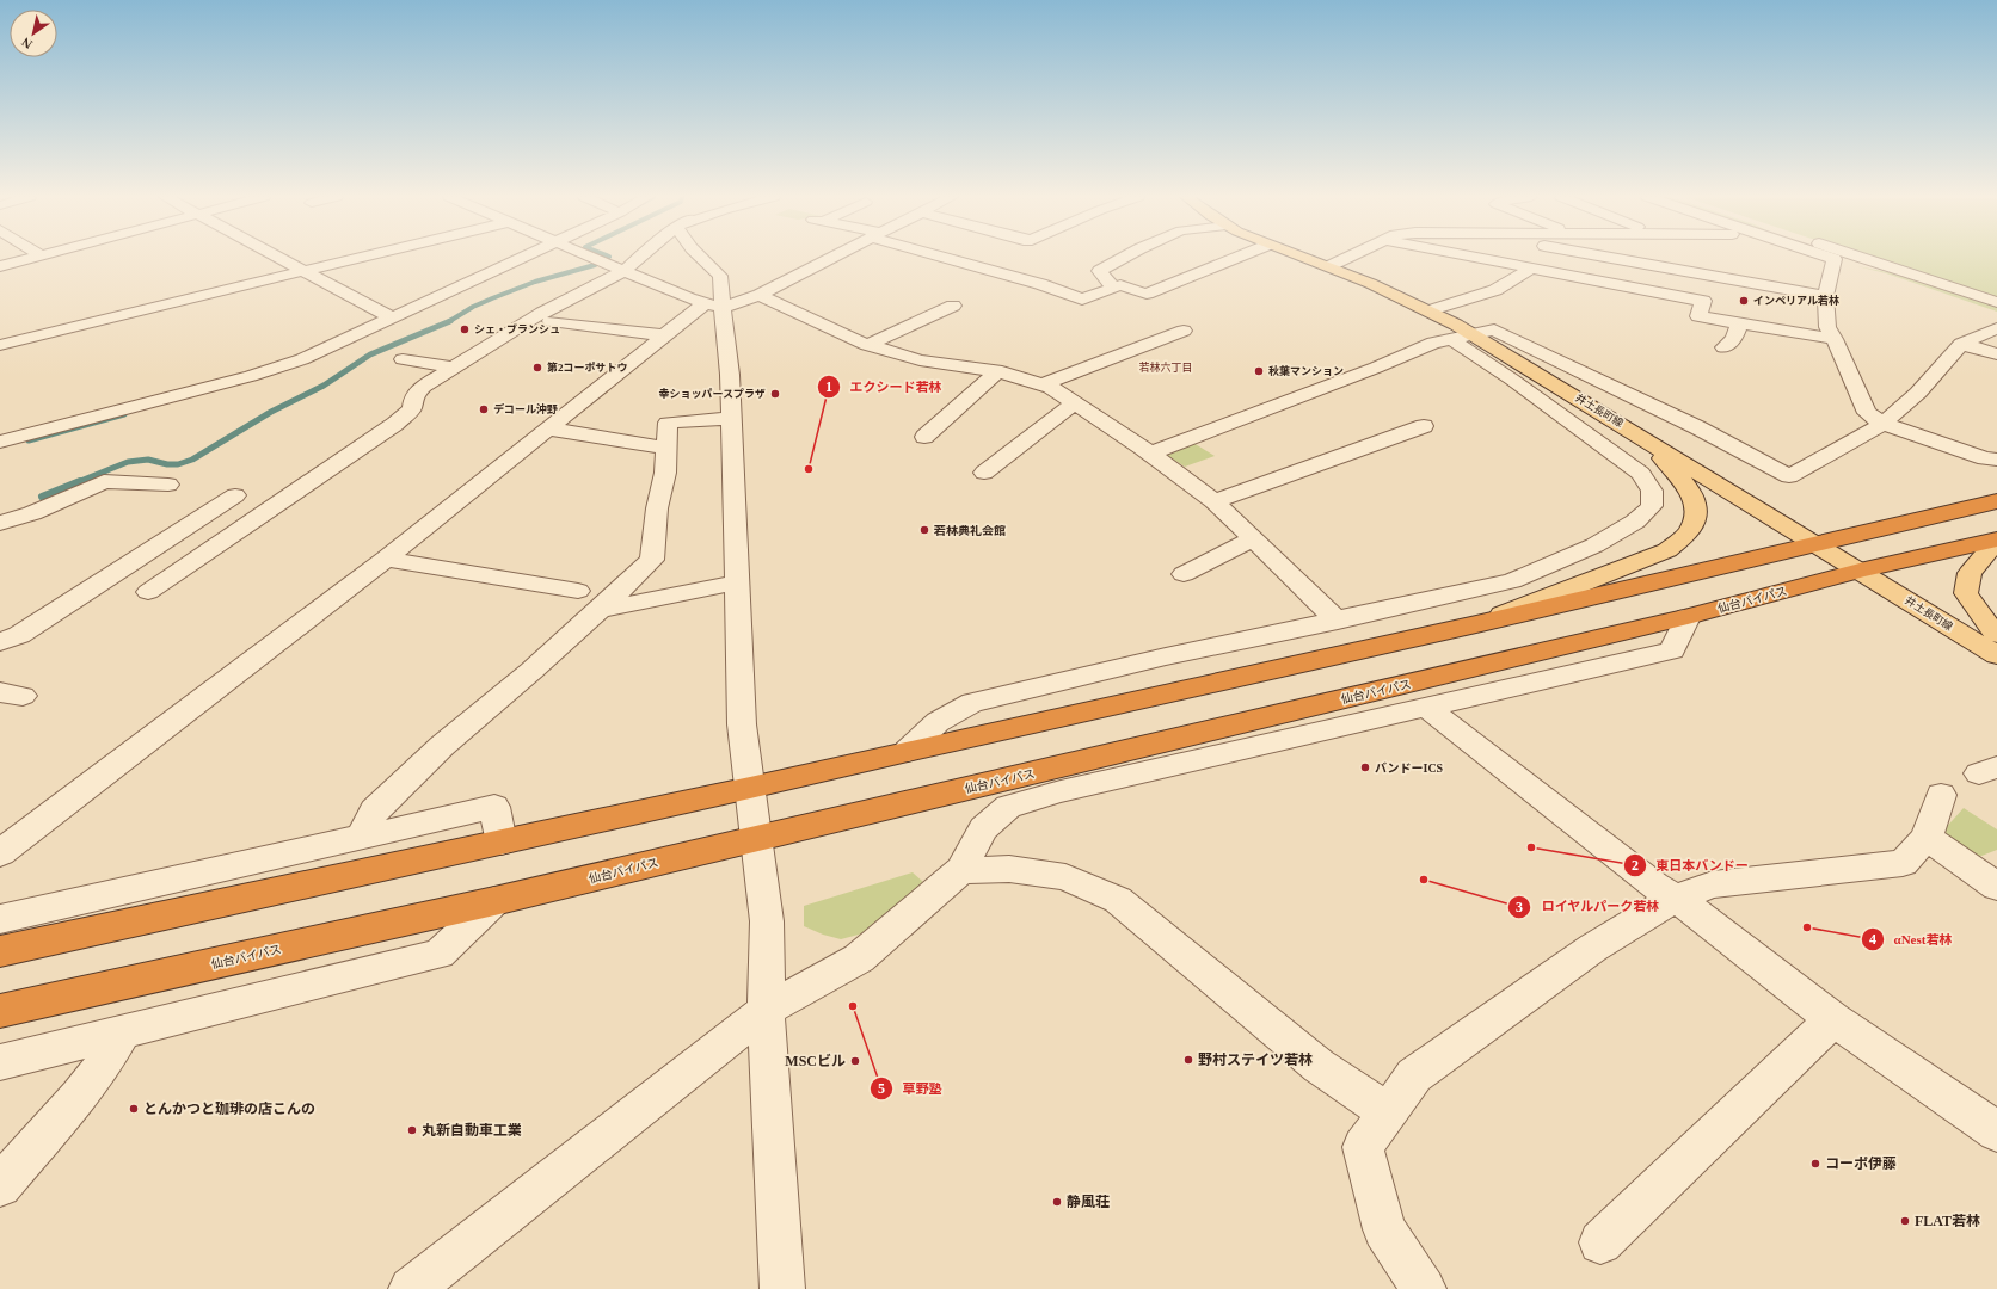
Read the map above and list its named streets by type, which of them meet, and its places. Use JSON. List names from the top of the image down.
{
  "streets": {
    "highway": ["仙台バイパス"],
    "main road": ["井土長町線"]
  },
  "crossings": [
    ["井土長町線", "仙台バイパス"]
  ],
  "districts": ["若林六丁目"],
  "places": [
    "インペリアル若林",
    "シェ・ブランシュ",
    "第2コーポサトウ",
    "秋葉マンション",
    "幸ショッパースプラザ",
    "デコール沖野",
    "エクシード若林",
    "若林典礼会館",
    "バンドーICS",
    "東日本バンドー",
    "ロイヤルパーク若林",
    "αNest若林",
    "草野塾",
    "野村ステイツ若林",
    "MSCビル",
    "とんかつと珈琲の店こんの",
    "丸新自動車工業",
    "コーポ伊藤",
    "静風荘",
    "FLAT若林"
  ],
  "north": "bottom left"
}
